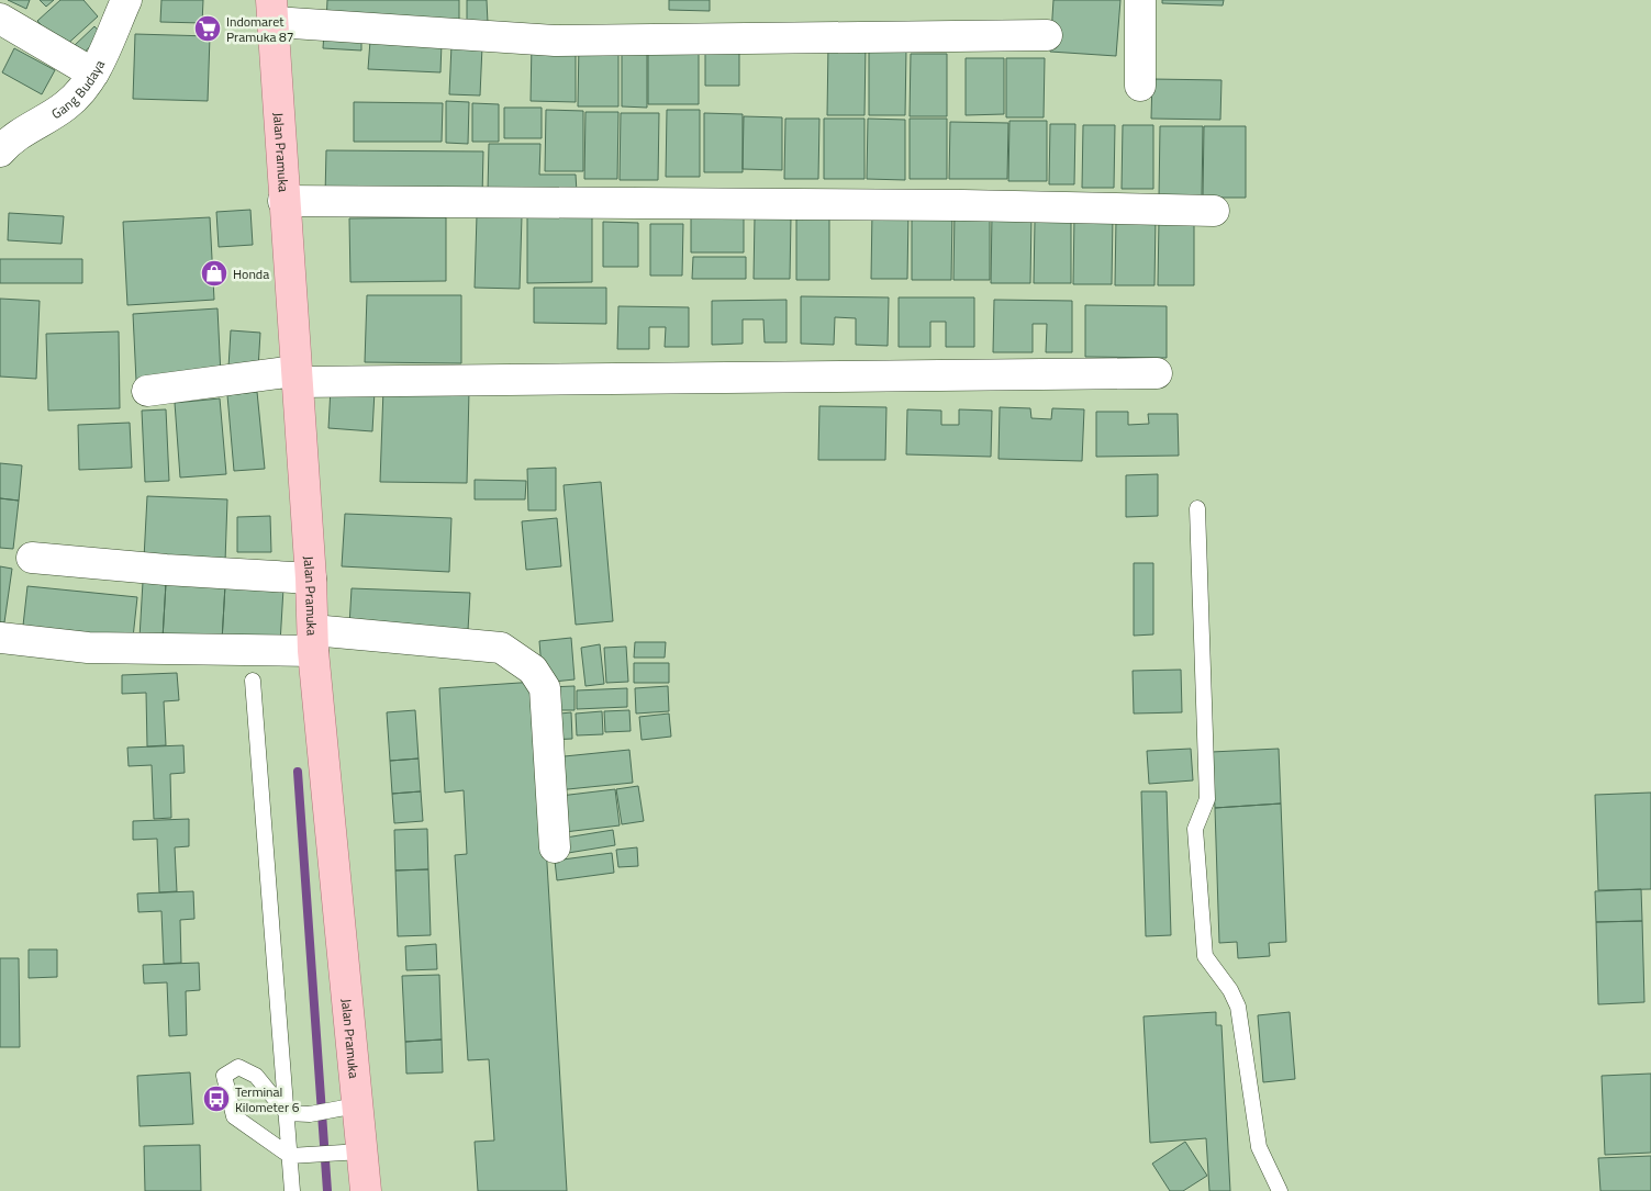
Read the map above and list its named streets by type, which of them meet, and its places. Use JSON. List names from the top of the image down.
{
  "streets": {
    "main road": ["Jalan Pramuka"],
    "street": ["Gang Budaya"]
  },
  "places": {
    "supermarket": ["Indomaret Pramuka 87"],
    "shop": ["Honda"],
    "bus stop": ["Terminal Kilometer 6"]
  }
}
